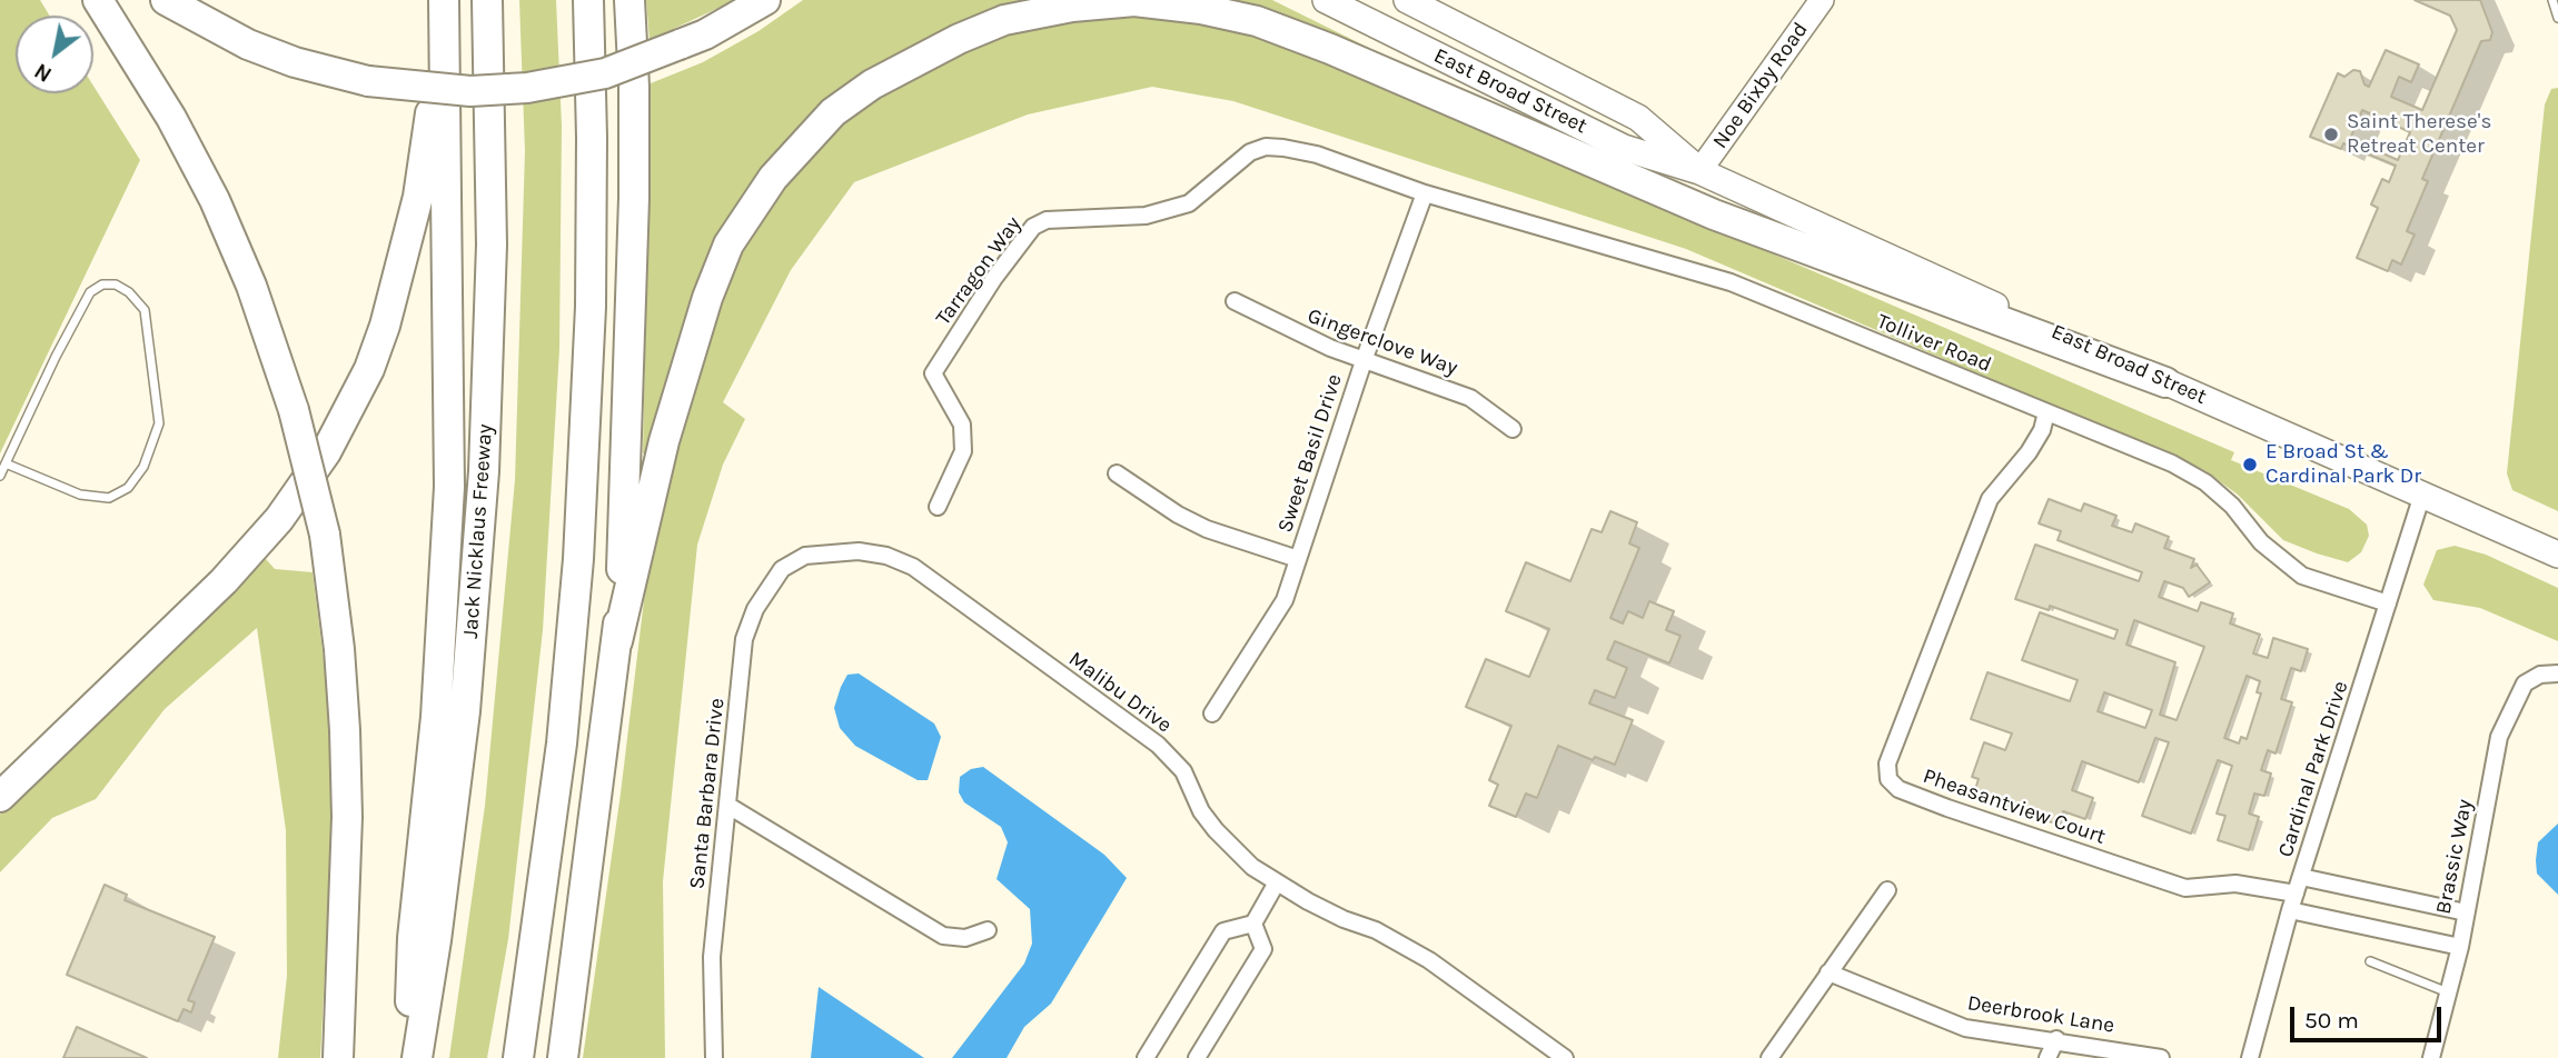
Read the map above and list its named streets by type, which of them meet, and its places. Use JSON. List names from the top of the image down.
{
  "streets": {
    "highway": ["Jack Nicklaus Freeway"],
    "main road": ["East Broad Street"],
    "street": [
      "Noe Bixby Road",
      "Tarragon Way",
      "Gingerclove Way",
      "Tolliver Road",
      "Sweet Basil Drive",
      "Malibu Drive",
      "Cardinal Park Drive",
      "Santa Barbara Drive",
      "Pheasantview Court",
      "Brassic Way",
      "Deerbrook Lane"
    ]
  },
  "crossings": [
    ["Noe Bixby Road", "East Broad Street"],
    ["East Broad Street", "Cardinal Park Drive"],
    ["Tarragon Way", "Tolliver Road"],
    ["Tarragon Way", "Sweet Basil Drive"],
    ["Gingerclove Way", "Sweet Basil Drive"],
    ["Tolliver Road", "Sweet Basil Drive"],
    ["Tolliver Road", "Cardinal Park Drive"],
    ["Tolliver Road", "Pheasantview Court"],
    ["Malibu Drive", "Santa Barbara Drive"],
    ["Cardinal Park Drive", "Pheasantview Court"]
  ],
  "places": ["Saint Therese's Retreat Center", "E Broad St & Cardinal Park Dr"],
  "scale_bar": "50 m",
  "north": "bottom left"
}
